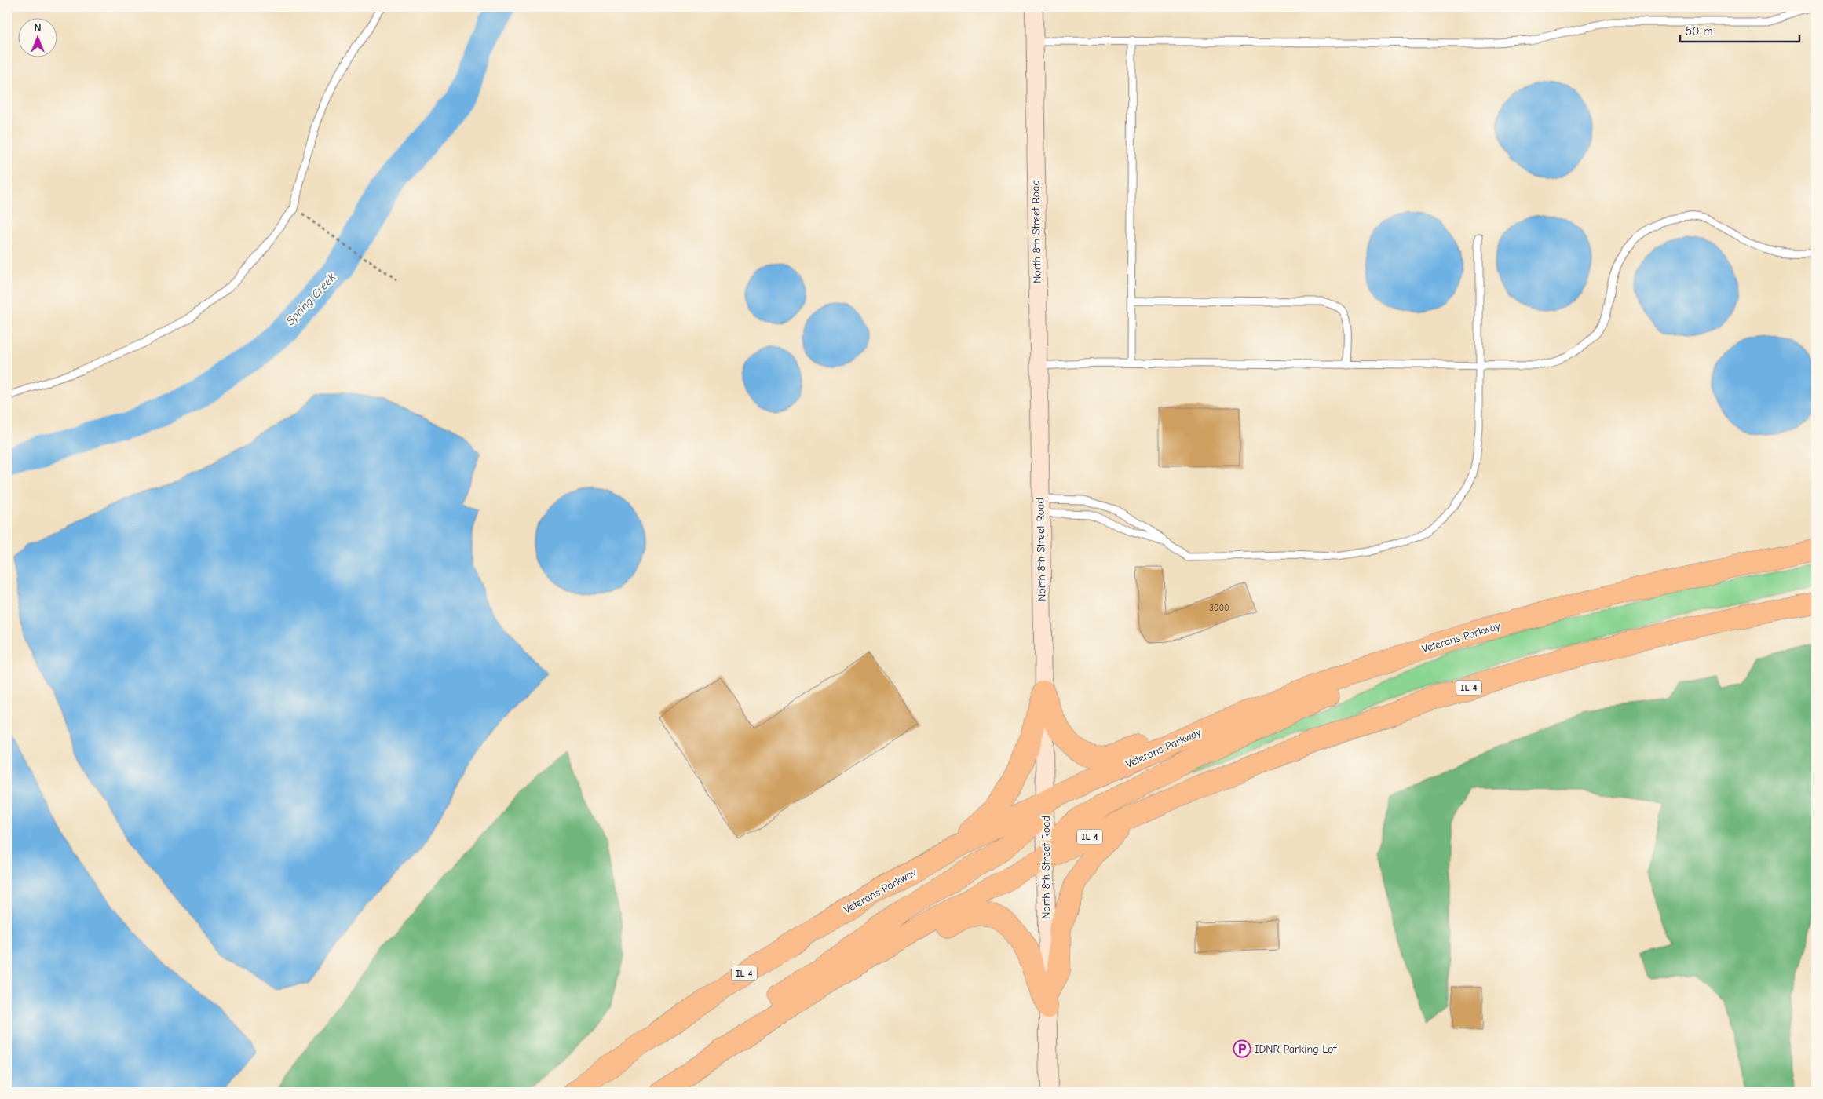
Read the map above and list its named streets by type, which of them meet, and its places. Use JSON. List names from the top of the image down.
{
  "streets": {
    "highway": ["Veterans Parkway", "IL 4"],
    "street": ["North 8th Street Road"]
  },
  "crossings": [
    ["North 8th Street Road", "Veterans Parkway"],
    ["North 8th Street Road", "IL 4"]
  ],
  "water": ["Spring Creek"],
  "places": {
    "parking": ["IDNR Parking Lot"]
  },
  "house_numbers": ["3000"],
  "scale_bar": "50 m",
  "north": "top"
}
